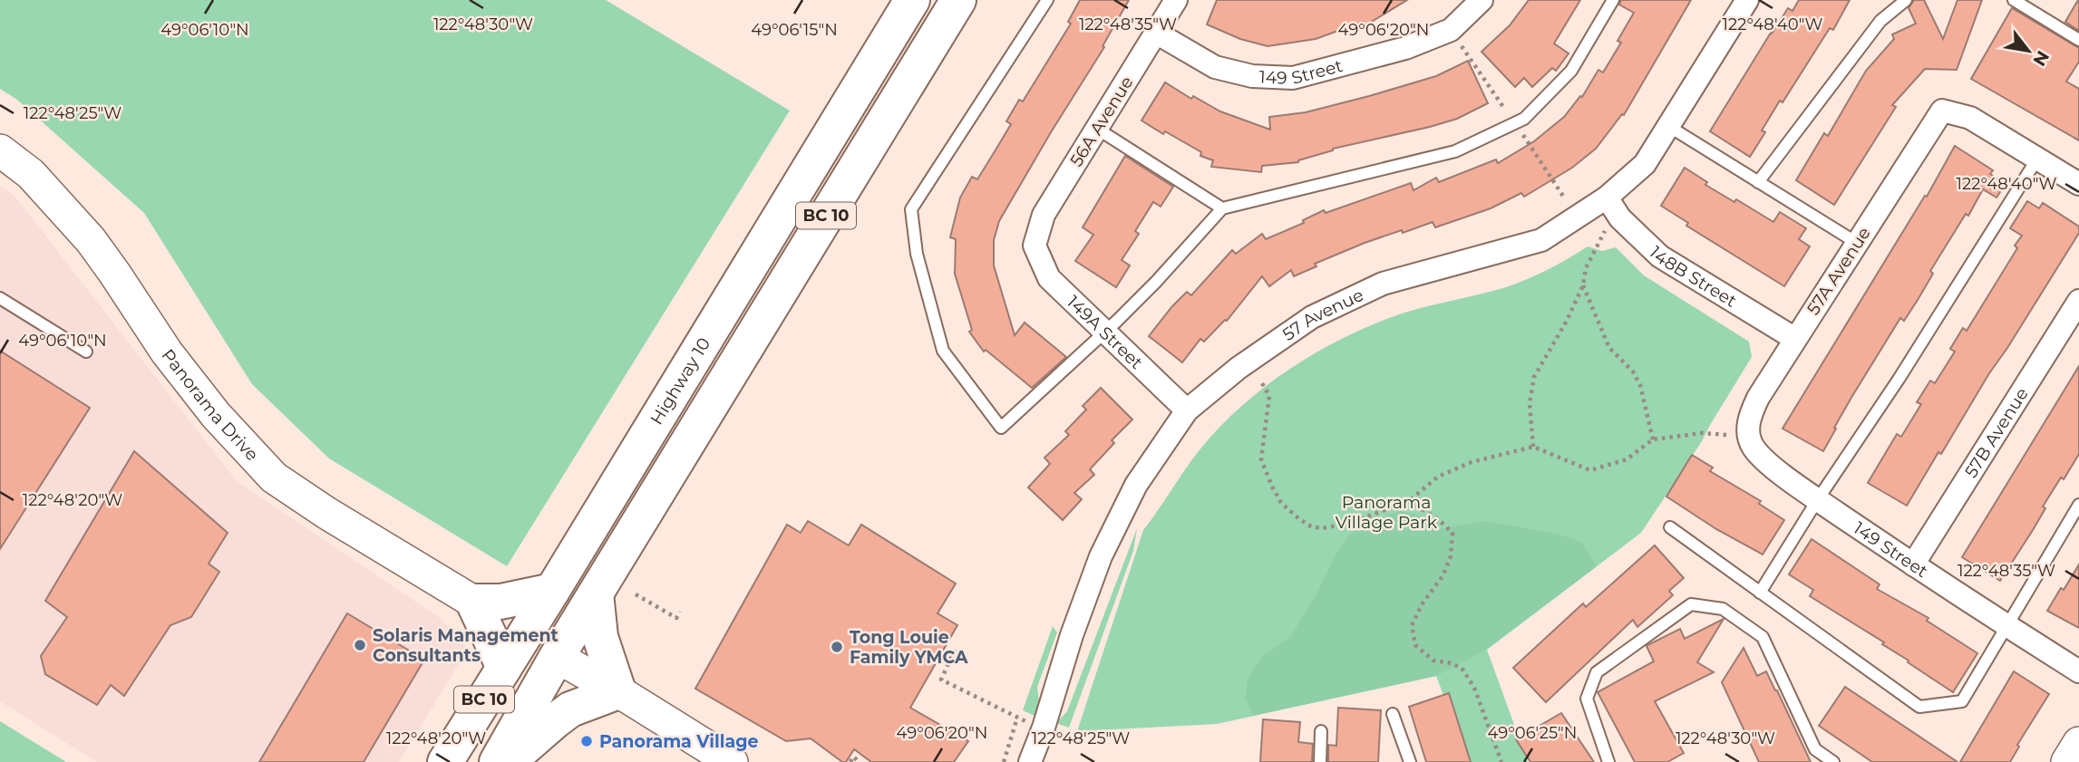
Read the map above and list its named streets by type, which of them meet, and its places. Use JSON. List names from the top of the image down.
{
  "streets": {
    "highway": ["BC 10", "Highway 10"],
    "street": [
      "149 Street",
      "56A Avenue",
      "57A Avenue",
      "148B Street",
      "57 Avenue",
      "149A Street",
      "Panorama Drive",
      "57B Avenue"
    ]
  },
  "crossings": [
    ["149 Street", "56A Avenue"],
    ["149 Street", "57A Avenue"],
    ["149 Street", "57B Avenue"],
    ["56A Avenue", "149A Street"],
    ["57A Avenue", "148B Street"],
    ["148B Street", "57 Avenue"],
    ["57 Avenue", "149A Street"]
  ],
  "parks": ["Panorama Village Park"],
  "places": ["Solaris Management Consultants", "Tong Louie Family YMCA", "Panorama Village"],
  "north": "bottom right",
  "coordinates": [
    "122°48'30\"W",
    "122°48'35\"W",
    "122°48'40\"W",
    "49°06'10\"N",
    "49°06'15\"N",
    "49°06'20\"N",
    "122°48'25\"W",
    "122°48'20\"W",
    "49°06'25\"N"
  ]
}
